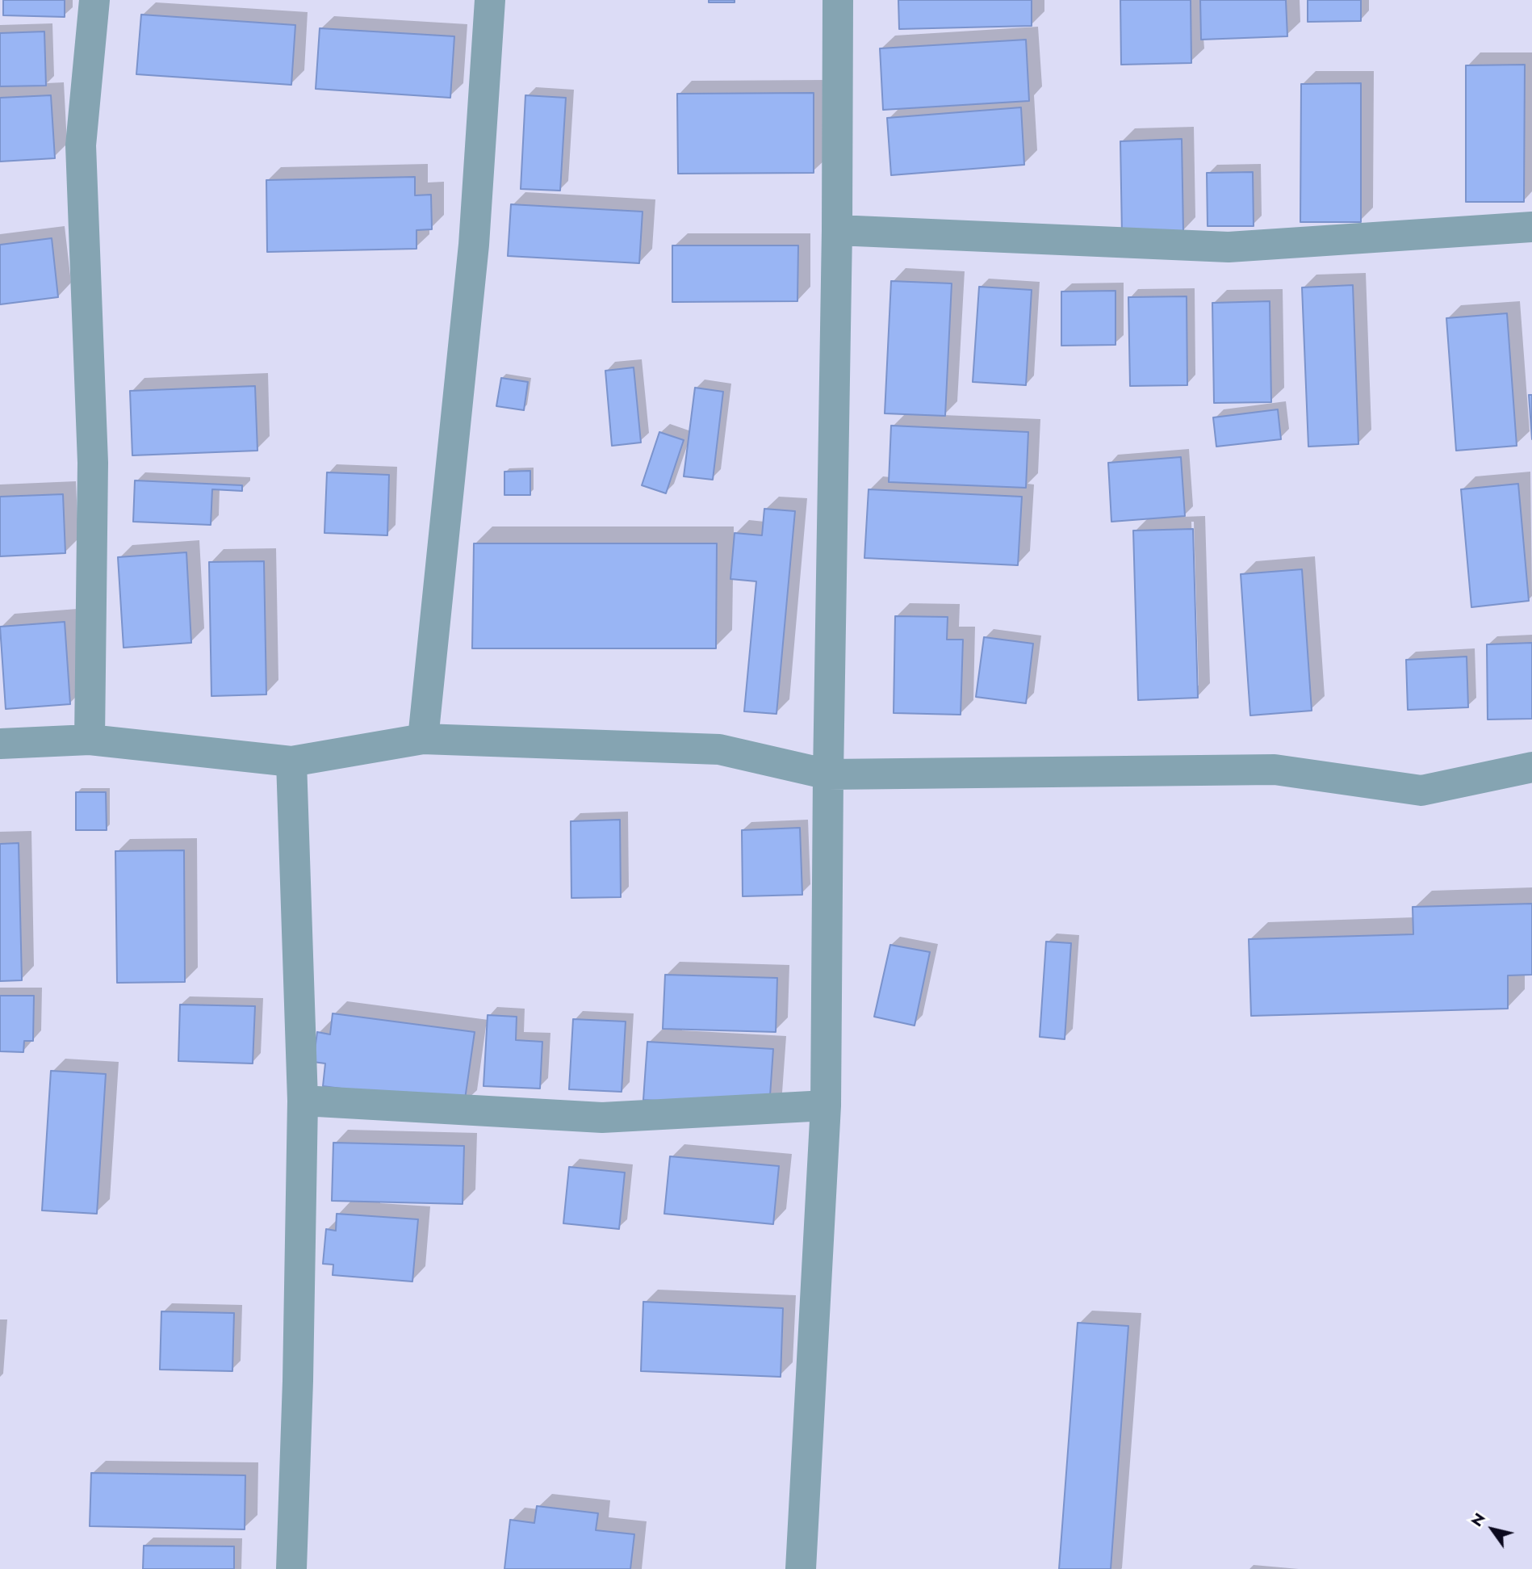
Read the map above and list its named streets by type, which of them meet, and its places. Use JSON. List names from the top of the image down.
{
  "north": "top left"
}
